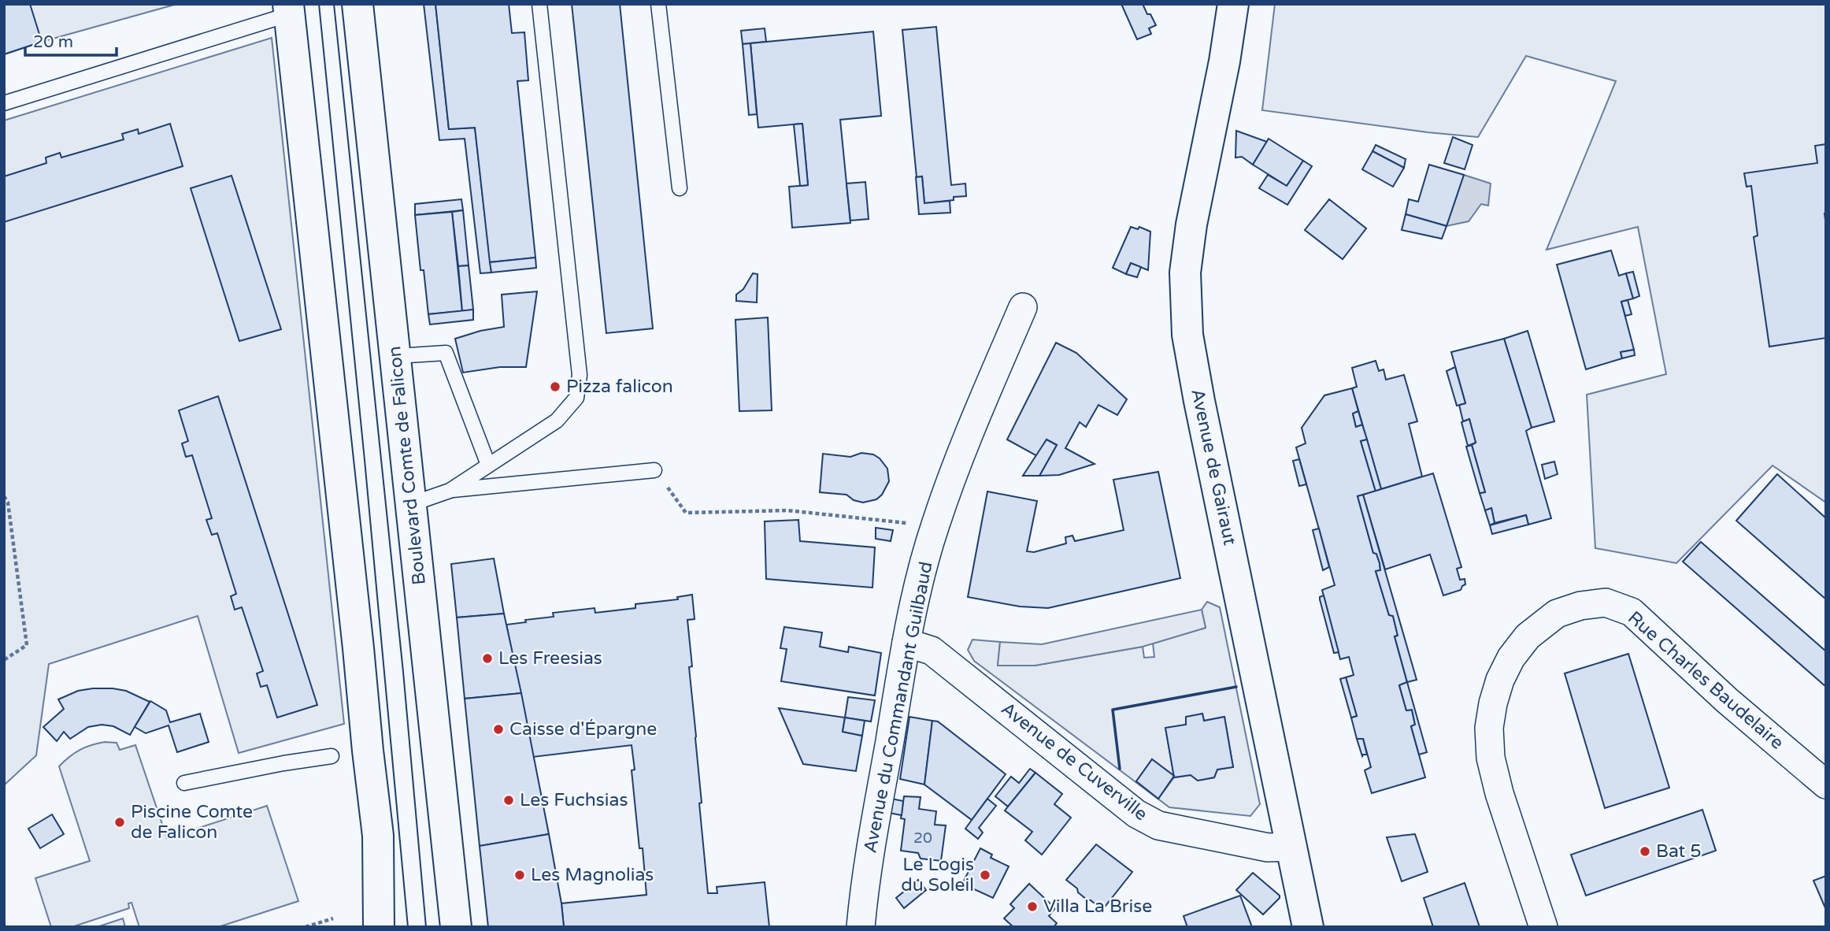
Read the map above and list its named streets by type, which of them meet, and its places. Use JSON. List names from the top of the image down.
{
  "streets": {
    "main road": ["Boulevard Comte de Falicon", "Avenue de Gairaut"],
    "street": ["Rue Charles Baudelaire", "Avenue du Commandant Guilbaud", "Avenue de Cuverville"]
  },
  "crossings": [
    ["Avenue de Gairaut", "Avenue de Cuverville"],
    ["Avenue du Commandant Guilbaud", "Avenue de Cuverville"]
  ],
  "places": [
    "Pizza falicon",
    "Les Freesias",
    "Caisse d'Épargne",
    "Les Fuchsias",
    "Piscine Comte de Falicon",
    "Bat 5",
    "Les Magnolias",
    "Le Logis du Soleil",
    "Villa La Brise"
  ],
  "house_numbers": ["20"],
  "scale_bar": "20 m"
}
